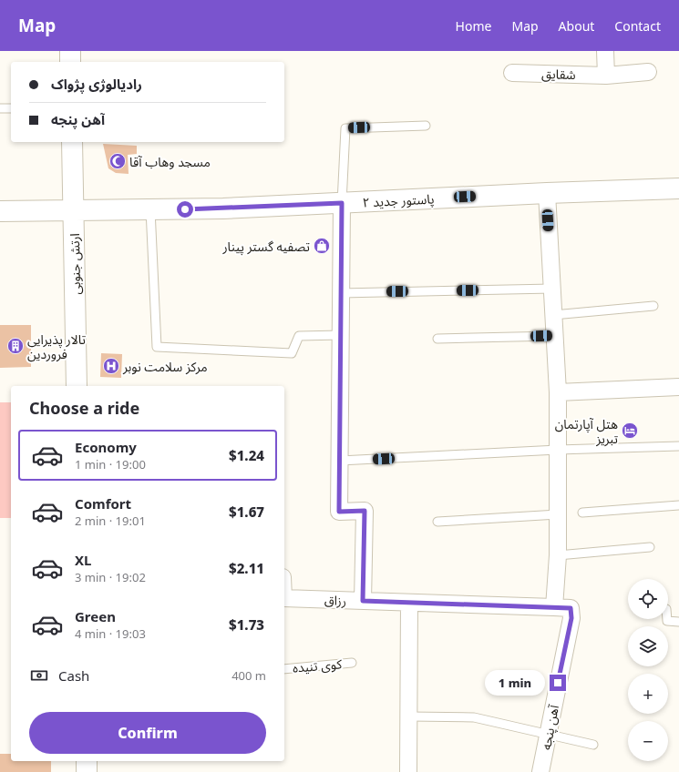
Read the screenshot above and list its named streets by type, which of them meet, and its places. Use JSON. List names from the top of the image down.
{
  "streets": {
    "main road": ["پاستور جدید ۲", "ارتش جنوبی"],
    "street": ["شقایق", "رزاق", "آهن پنجه"],
    "lane": ["کوی تنیده"]
  },
  "crossings": [
    ["پاستور جدید ۲", "ارتش جنوبی"],
    ["رزاق", "آهن پنجه"]
  ],
  "places": {
    "mosque": ["مسجد وهاب آقا"],
    "shop": ["تصفیه گستر پینار"],
    "building": ["تالار پذیرایی فروردین"],
    "hospital": ["مرکز سلامت نوبر"],
    "hotel": ["هتل آپارتمان تبریز"]
  },
  "page": {
    "header": "Map",
    "nav": [
      "Home",
      "Map",
      "About",
      "Contact"
    ],
    "banner": ["رادیالوژی پژواک", "آهن پنجه"],
    "heading": "Choose a ride",
    "list": [
      {
        "name": "Economy",
        "note": "1 min · 19:00",
        "value": "$1.24"
      },
      {
        "name": "Comfort",
        "note": "2 min · 19:01",
        "value": "$1.67"
      },
      {
        "name": "XL",
        "note": "3 min · 19:02",
        "value": "$2.11"
      },
      {
        "name": "Green",
        "note": "4 min · 19:03",
        "value": "$1.73"
      }
    ],
    "map_buttons": ["+", "−"],
    "pay": ["Cash", "400 m"],
    "bubble": "1 min",
    "buttons": "Confirm"
  }
}
